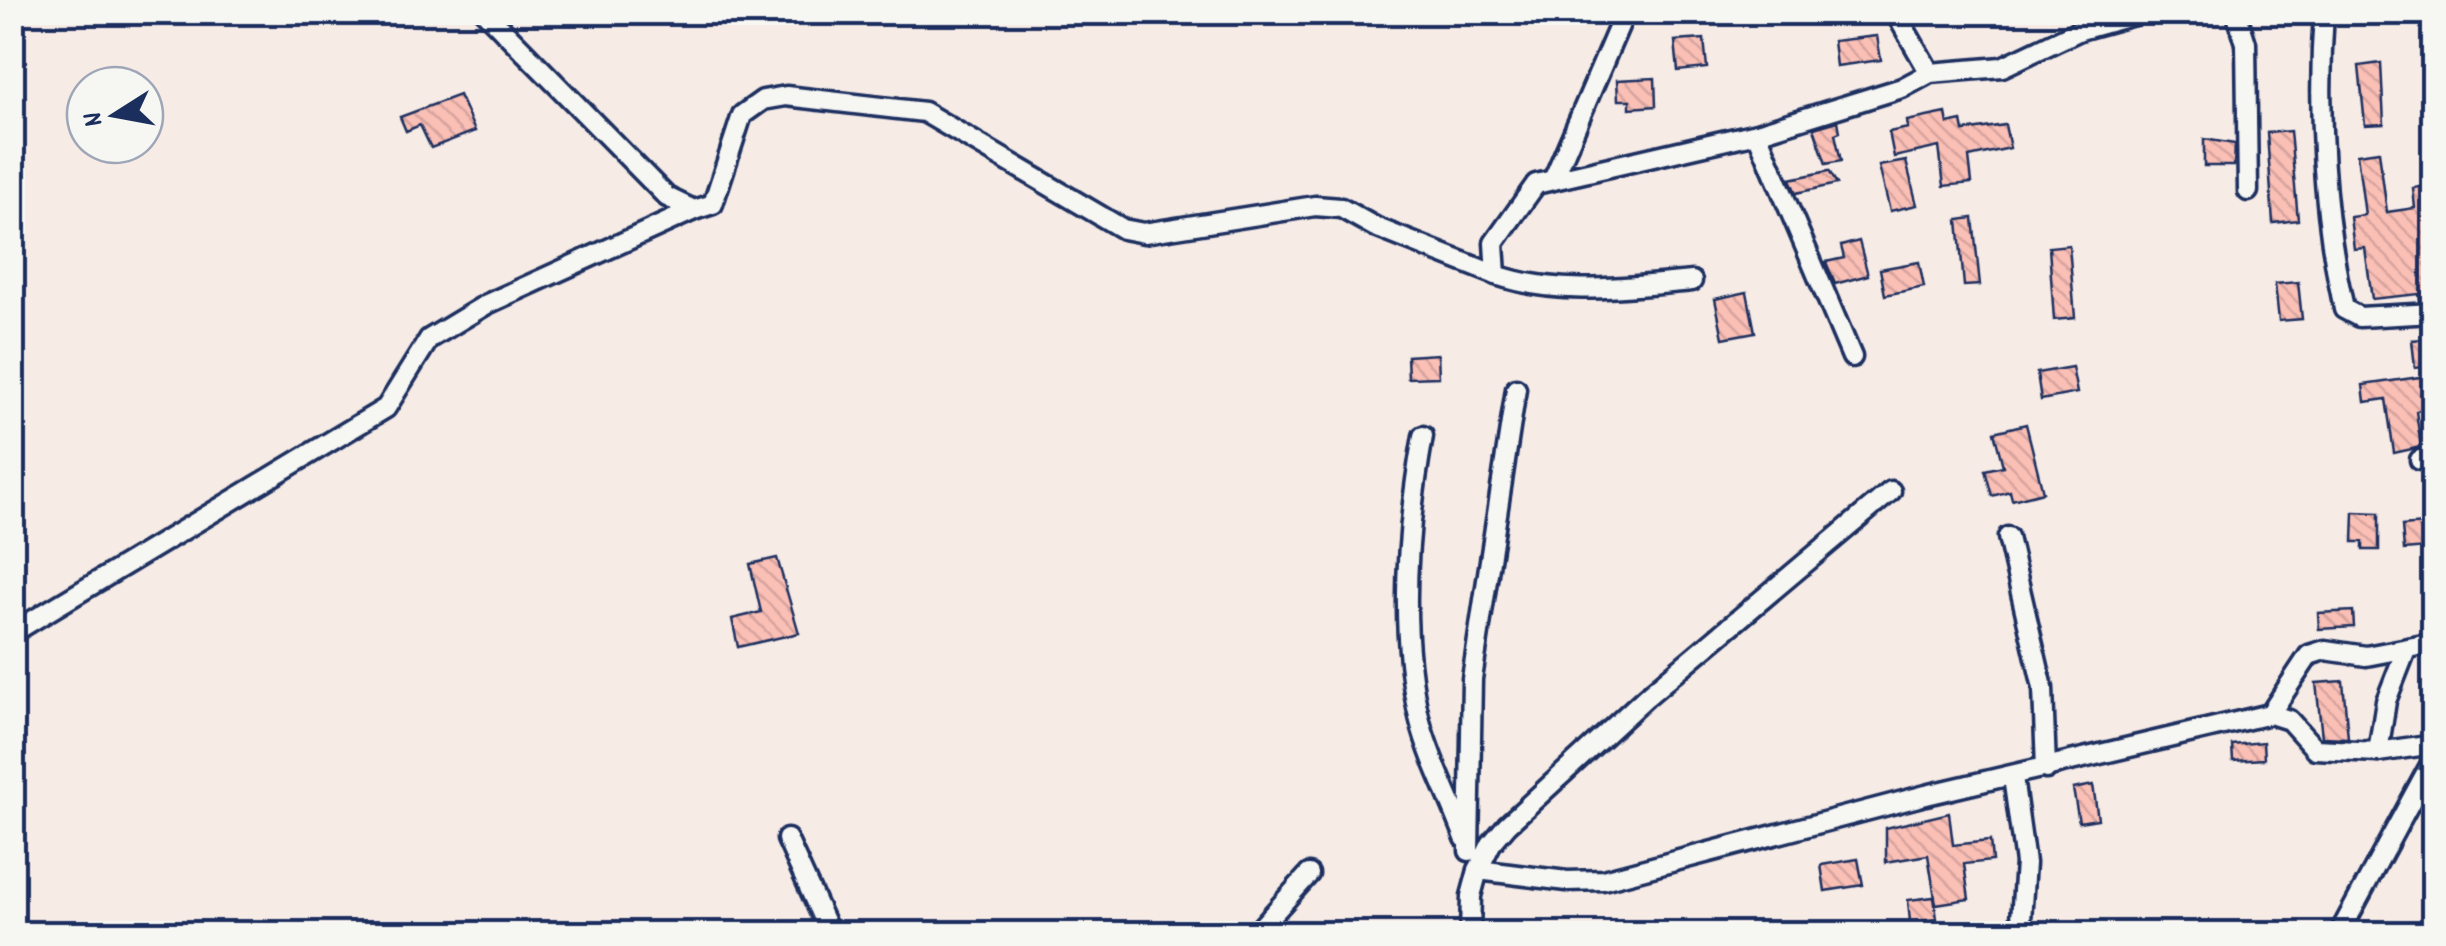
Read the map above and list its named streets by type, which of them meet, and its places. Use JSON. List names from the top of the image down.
{
  "north": "left"
}
